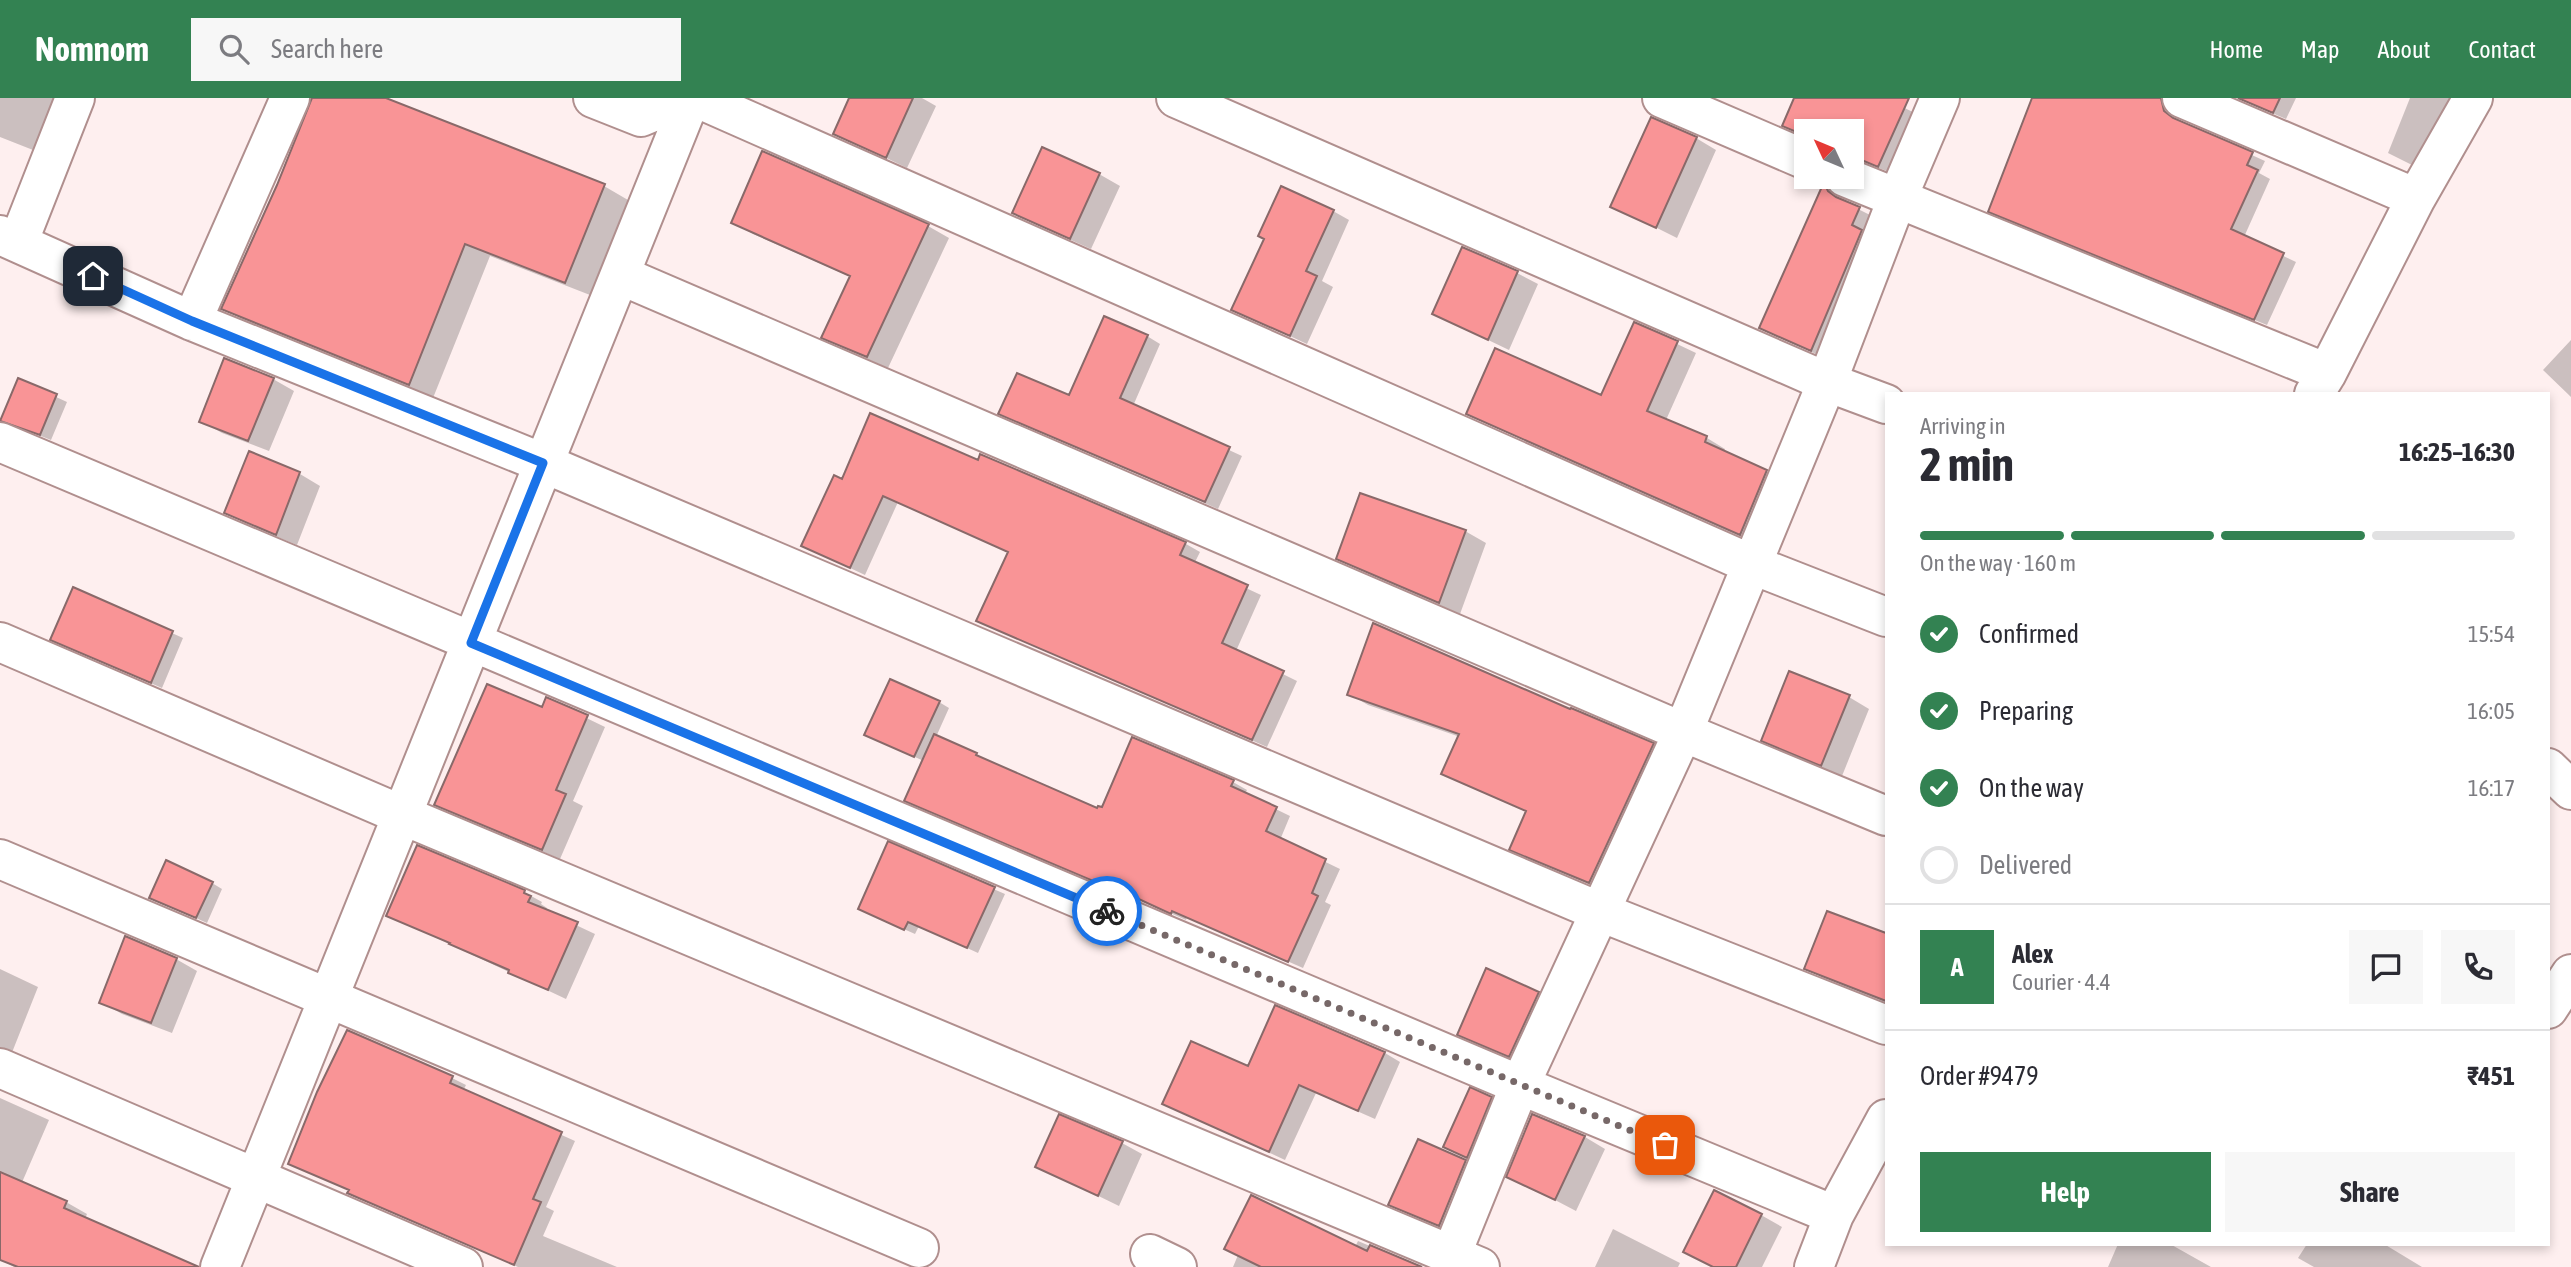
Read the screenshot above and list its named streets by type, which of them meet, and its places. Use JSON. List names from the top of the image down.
{
  "north": "top left",
  "page": {
    "header": "Nomnom",
    "search": "Search here",
    "nav": [
      "Home",
      "Map",
      "About",
      "Contact"
    ],
    "heading": ["2 min", "Arriving in", "16:25–16:30"],
    "panel": [
      "Alex",
      "Courier · 4.4",
      "Order #9479",
      "₹451"
    ],
    "bar": "On the way · 160 m",
    "list": [
      ["Confirmed", "15:54"],
      ["Preparing", "16:05"],
      ["On the way", "16:17"],
      "Delivered"
    ],
    "round": "A",
    "buttons": ["Help", "Share"]
  }
}
